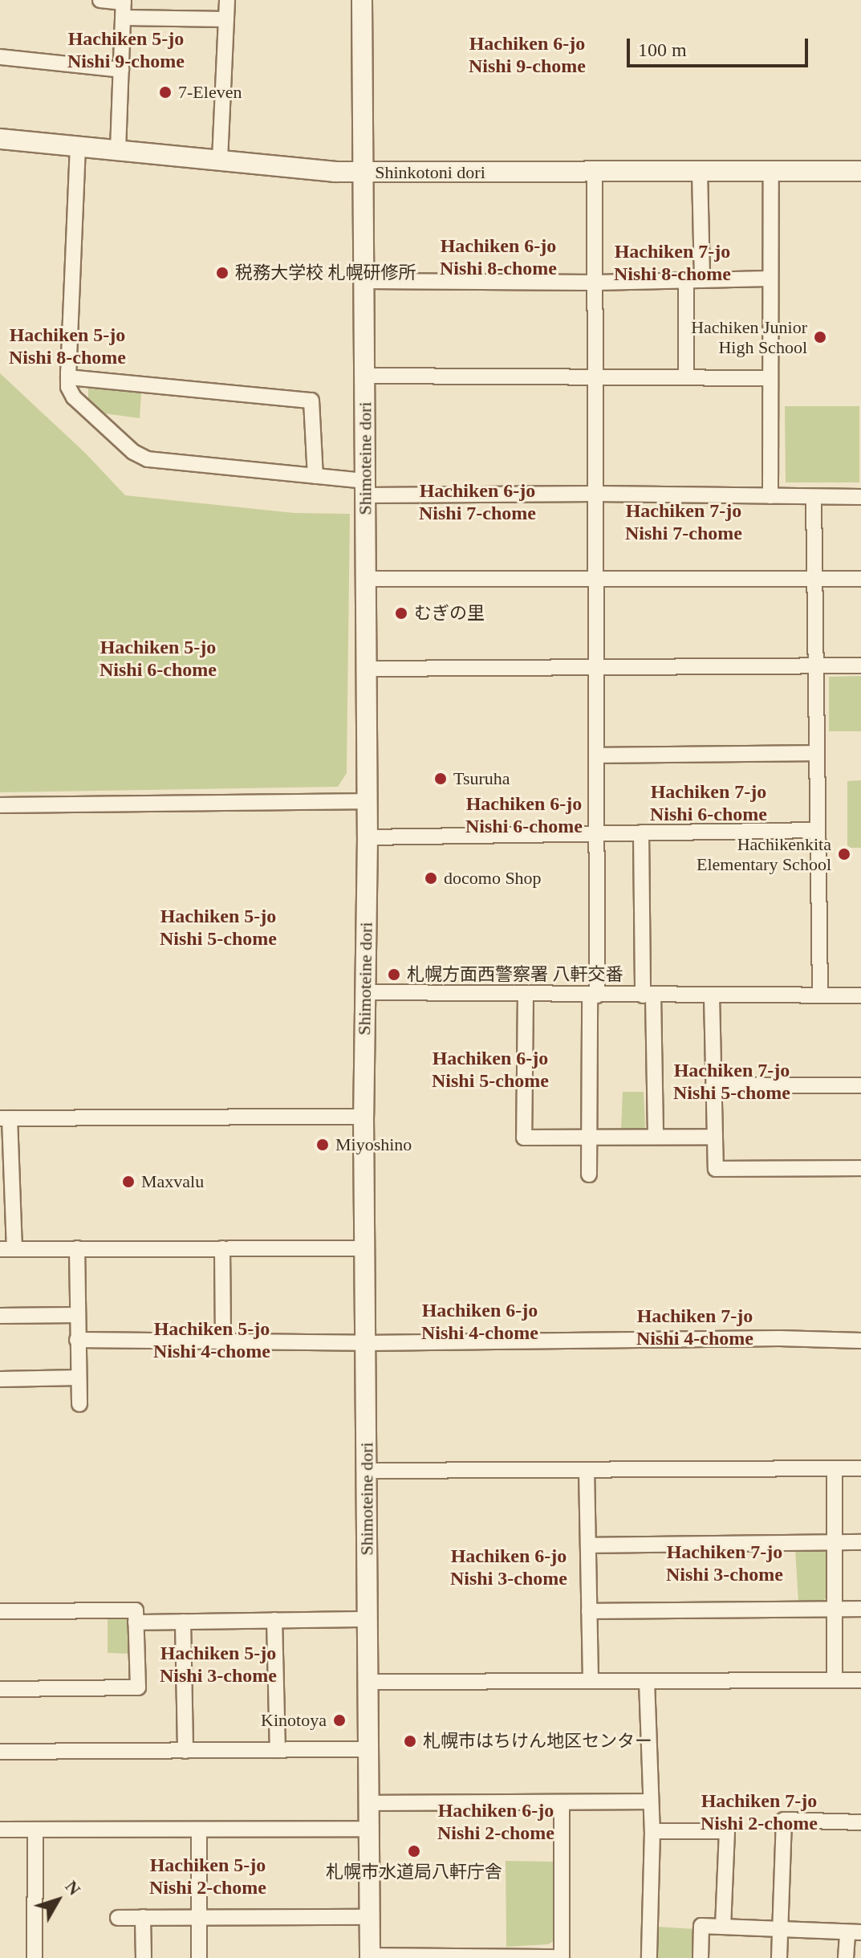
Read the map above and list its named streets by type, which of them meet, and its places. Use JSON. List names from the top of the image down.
{
  "streets": {
    "main road": ["Shinkotoni dori", "Shimoteine dori"]
  },
  "crossings": [
    ["Shinkotoni dori", "Shimoteine dori"]
  ],
  "districts": [
    "Hachiken 5-jo Nishi 9-chome",
    "Hachiken 6-jo Nishi 9-chome",
    "Hachiken 6-jo Nishi 8-chome",
    "Hachiken 7-jo Nishi 8-chome",
    "Hachiken 5-jo Nishi 8-chome",
    "Hachiken 6-jo Nishi 7-chome",
    "Hachiken 7-jo Nishi 7-chome",
    "Hachiken 5-jo Nishi 6-chome",
    "Hachiken 7-jo Nishi 6-chome",
    "Hachiken 6-jo Nishi 6-chome",
    "Hachiken 5-jo Nishi 5-chome",
    "Hachiken 6-jo Nishi 5-chome",
    "Hachiken 7-jo Nishi 5-chome",
    "Hachiken 6-jo Nishi 4-chome",
    "Hachiken 7-jo Nishi 4-chome",
    "Hachiken 5-jo Nishi 4-chome",
    "Hachiken 7-jo Nishi 3-chome",
    "Hachiken 6-jo Nishi 3-chome",
    "Hachiken 5-jo Nishi 3-chome",
    "Hachiken 7-jo Nishi 2-chome",
    "Hachiken 6-jo Nishi 2-chome",
    "Hachiken 5-jo Nishi 2-chome"
  ],
  "places": [
    "7-Eleven",
    "税務大学校 札幌研修所",
    "Hachiken Junior High School",
    "むぎの里",
    "Tsuruha",
    "Hachikenkita Elementary School",
    "docomo Shop",
    "札幌方面西警察署 八軒交番",
    "Miyoshino",
    "Maxvalu",
    "Kinotoya",
    "札幌市はちけん地区センター",
    "札幌市水道局八軒庁舎"
  ],
  "scale_bar": "100 m",
  "north": "top right"
}
